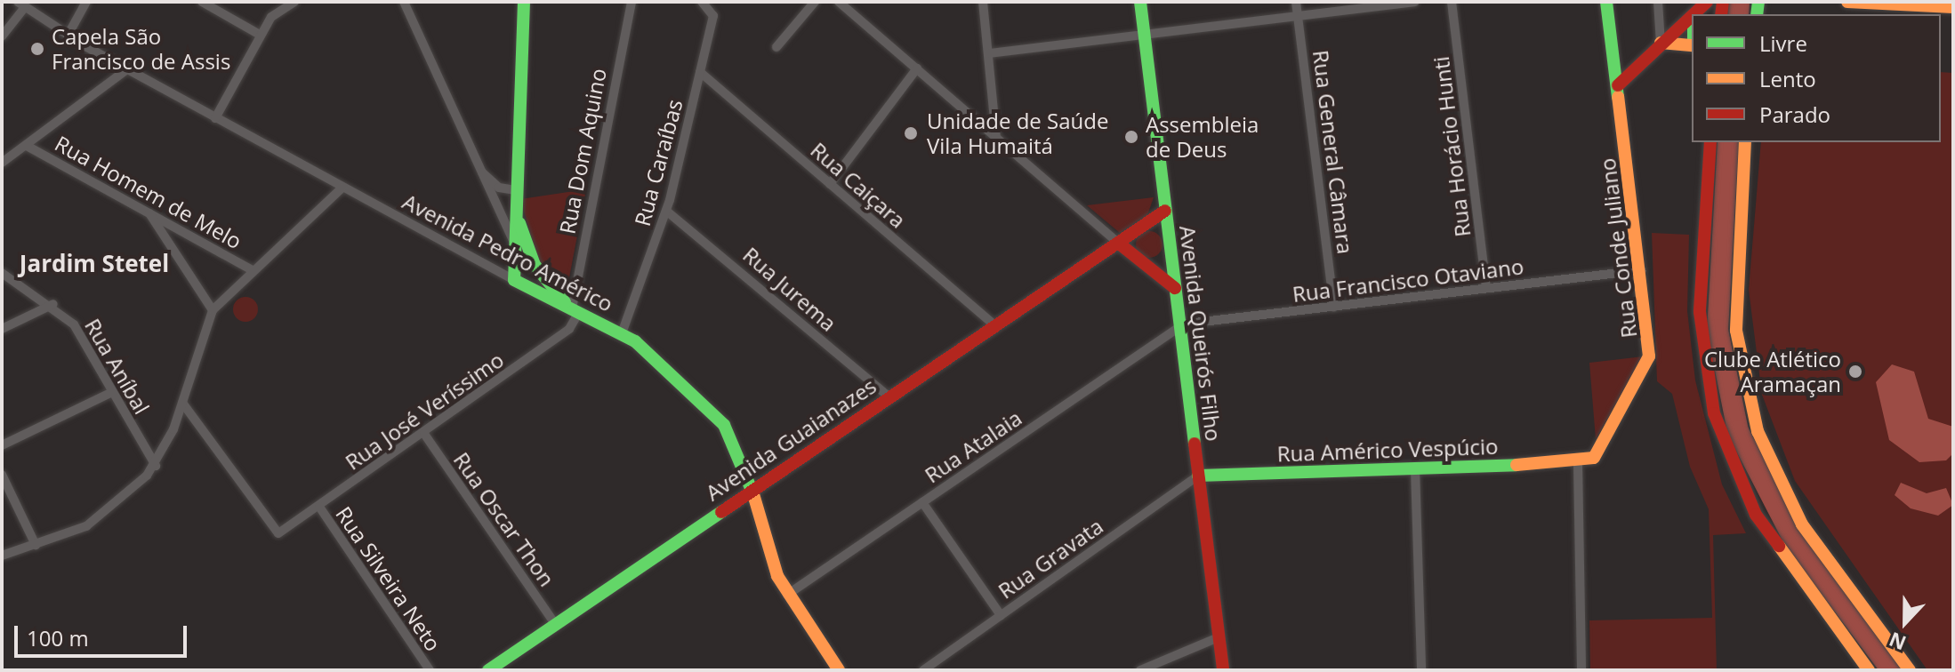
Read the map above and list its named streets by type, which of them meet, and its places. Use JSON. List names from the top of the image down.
{
  "streets": {
    "main road": [
      "Rua Conde Juliano",
      "Avenida Pedro Américo",
      "Avenida Queirós Filho",
      "Avenida Guaianazes",
      "Rua Américo Vespúcio"
    ],
    "street": [
      "Rua Horácio Hunti",
      "Rua Dom Aquino",
      "Rua General Câmara",
      "Rua Caraíbas",
      "Rua Caiçara",
      "Rua Homem de Melo",
      "Rua Francisco Otaviano",
      "Rua Jurema",
      "Rua Aníbal",
      "Rua José Veríssimo",
      "Rua Atalaia",
      "Rua Oscar Thon",
      "Rua Gravata",
      "Rua Silveira Neto"
    ]
  },
  "crossings": [
    ["Rua Horácio Hunti", "Rua Francisco Otaviano"],
    ["Rua Dom Aquino", "Avenida Pedro Américo"],
    ["Rua Dom Aquino", "Rua José Veríssimo"],
    ["Rua General Câmara", "Rua Francisco Otaviano"],
    ["Rua Caraíbas", "Rua Caiçara"],
    ["Rua Caraíbas", "Avenida Pedro Américo"],
    ["Rua Caraíbas", "Rua Jurema"],
    ["Rua Caiçara", "Avenida Guaianazes"],
    ["Rua Conde Juliano", "Rua Francisco Otaviano"],
    ["Rua Conde Juliano", "Rua Américo Vespúcio"],
    ["Avenida Pedro Américo", "Rua José Veríssimo"],
    ["Avenida Pedro Américo", "Avenida Guaianazes"],
    ["Avenida Pedro Américo", "Rua Atalaia"],
    ["Rua Francisco Otaviano", "Avenida Queirós Filho"],
    ["Rua Francisco Otaviano", "Rua Atalaia"],
    ["Rua Jurema", "Avenida Guaianazes"],
    ["Avenida Queirós Filho", "Avenida Guaianazes"],
    ["Avenida Queirós Filho", "Rua Atalaia"],
    ["Avenida Queirós Filho", "Rua Américo Vespúcio"],
    ["Avenida Queirós Filho", "Rua Gravata"],
    ["Rua José Veríssimo", "Rua Oscar Thon"],
    ["Rua José Veríssimo", "Rua Silveira Neto"],
    ["Avenida Guaianazes", "Rua Oscar Thon"],
    ["Rua Américo Vespúcio", "Rua Gravata"]
  ],
  "districts": ["Jardim Stetel"],
  "places": [
    "Capela São Francisco de Assis",
    "Unidade de Saúde Vila Humaitá",
    "Assembleia de Deus",
    "Clube Atlético Aramaçan"
  ],
  "legend": ["Livre", "Lento", "Parado"],
  "scale_bar": "100 m",
  "north": "bottom"
}
